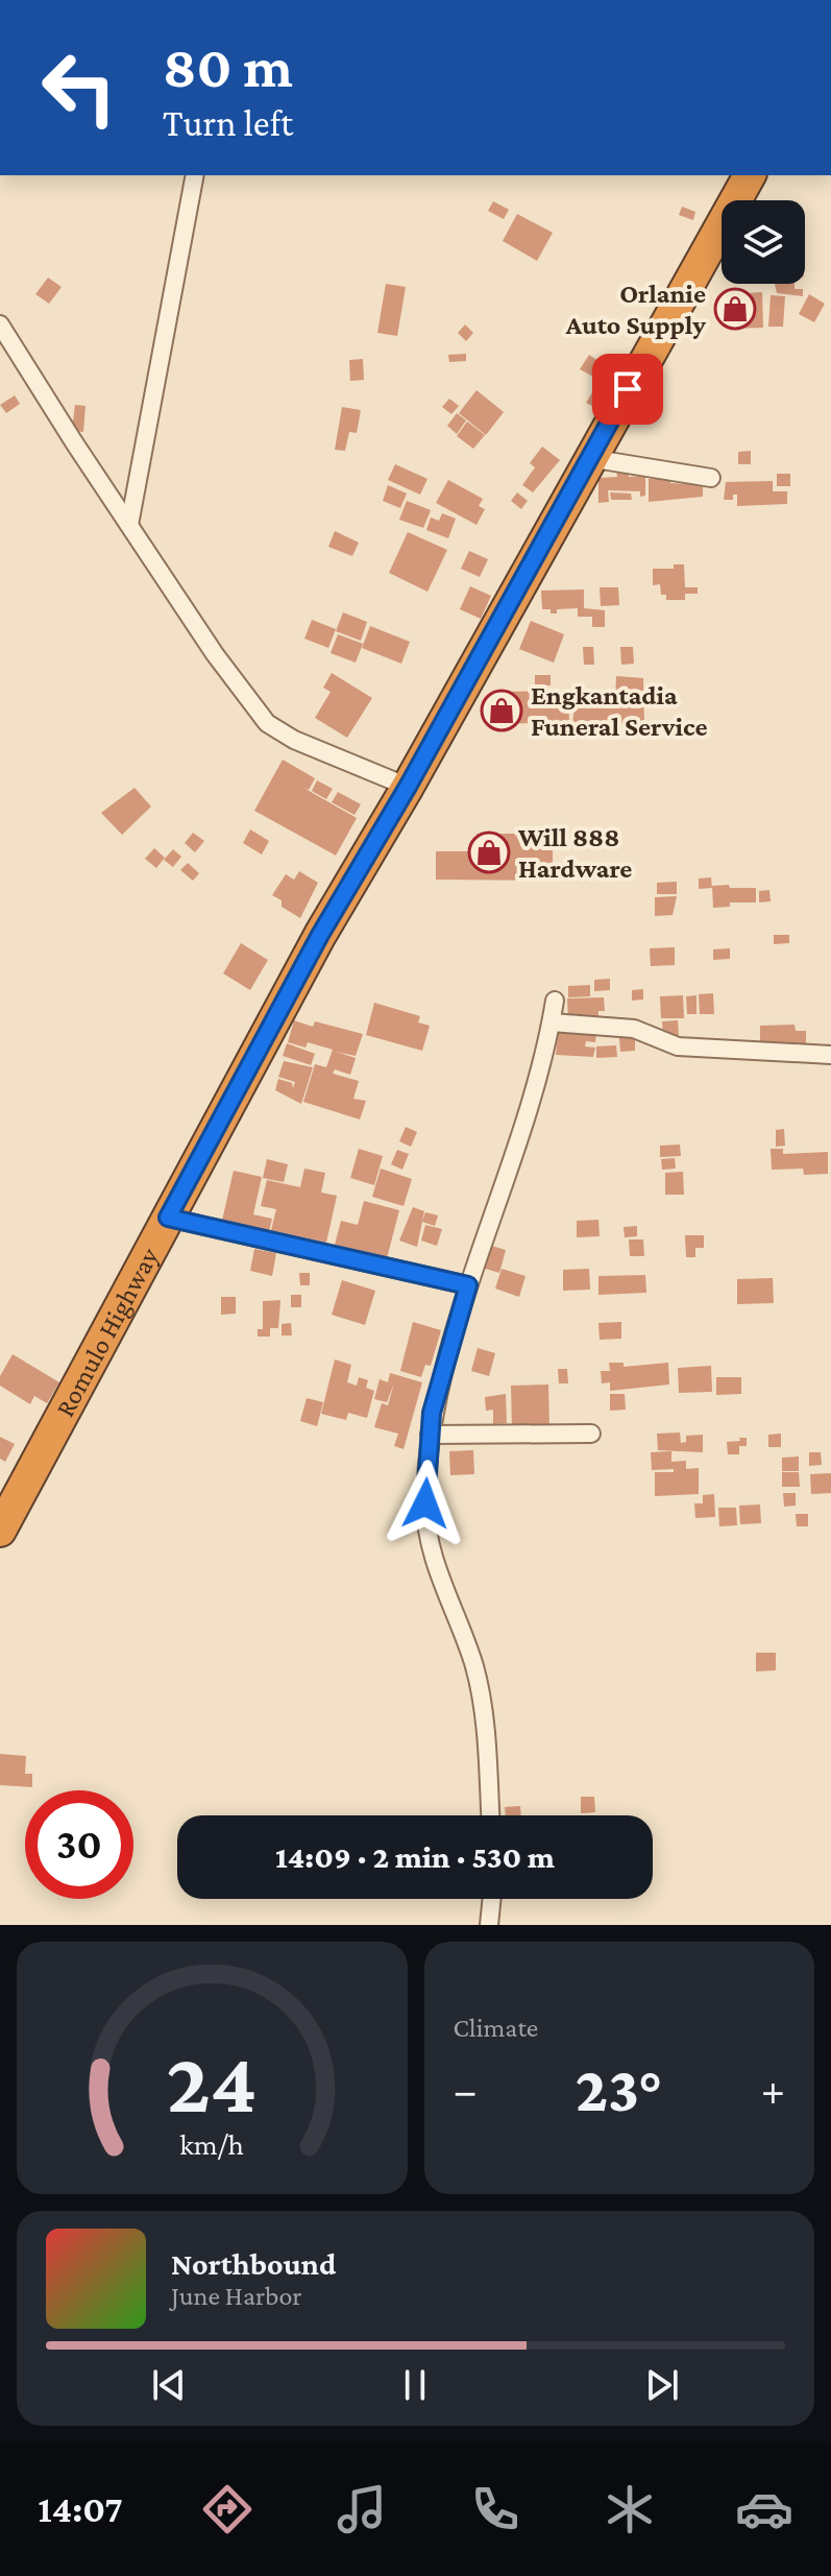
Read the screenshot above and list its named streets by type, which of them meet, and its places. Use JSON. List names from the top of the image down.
{
  "streets": {
    "highway": ["Romulo Highway"]
  },
  "places": {
    "shop": ["Orlanie Auto Supply", "Engkantadia Funeral Service", "Will 888 Hardware"]
  },
  "page": {
    "turn": ["80 m", "Turn left"],
    "limit": "30",
    "trip": "14:09 · 2 min · 530 m",
    "tile": "Climate",
    "heat": ["−", "23°", "+"],
    "song": ["Northbound", "June Harbor"],
    "tabs": "14:07",
    "gauge": ["24", "km/h"]
  }
}
